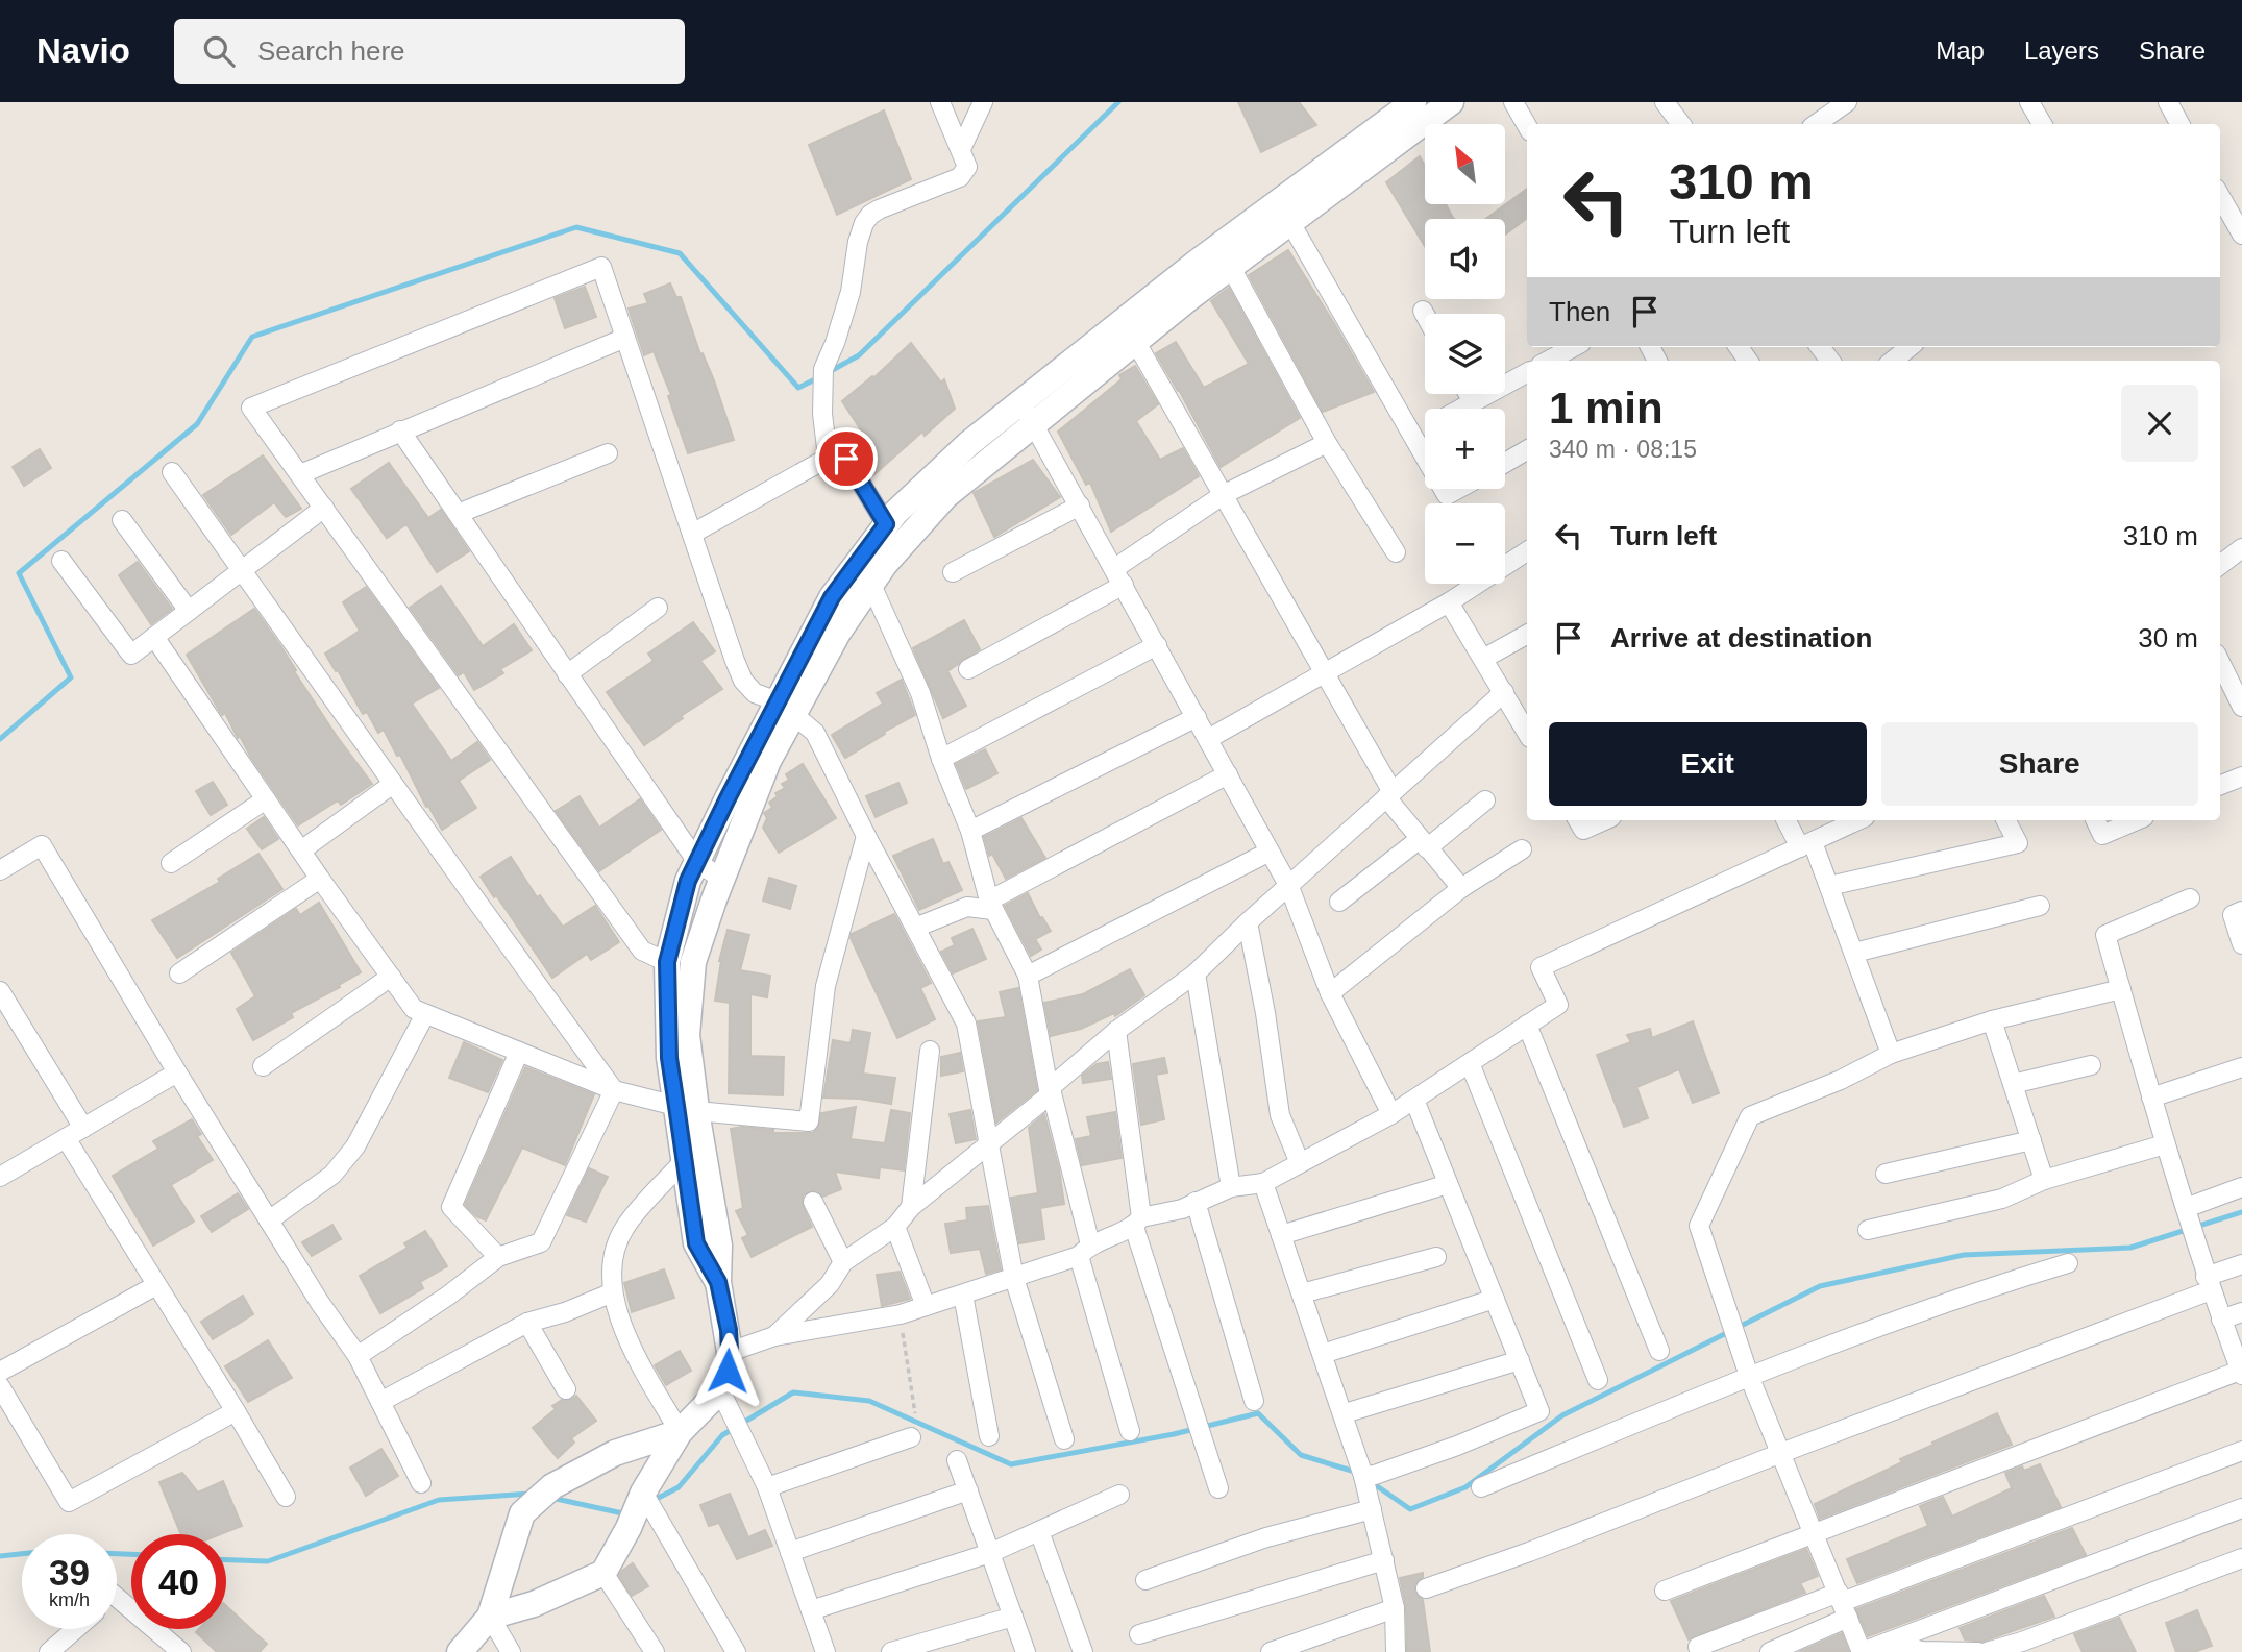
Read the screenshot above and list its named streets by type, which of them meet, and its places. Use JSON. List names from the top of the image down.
{
  "north": "top left",
  "page": {
    "header": "Navio",
    "search": "Search here",
    "nav": ["Map", "Layers", "Share"],
    "map_buttons": ["+", "−"],
    "turn": ["310 m", "Turn left"],
    "then": "Then",
    "heading": ["1 min", "340 m · 08:15"],
    "list": [
      {
        "name": "Turn left",
        "value": "310 m"
      },
      {
        "name": "Arrive at destination",
        "value": "30 m"
      }
    ],
    "buttons": ["Exit", "Share"],
    "speed": "39 km/h",
    "limit": "40"
  }
}
